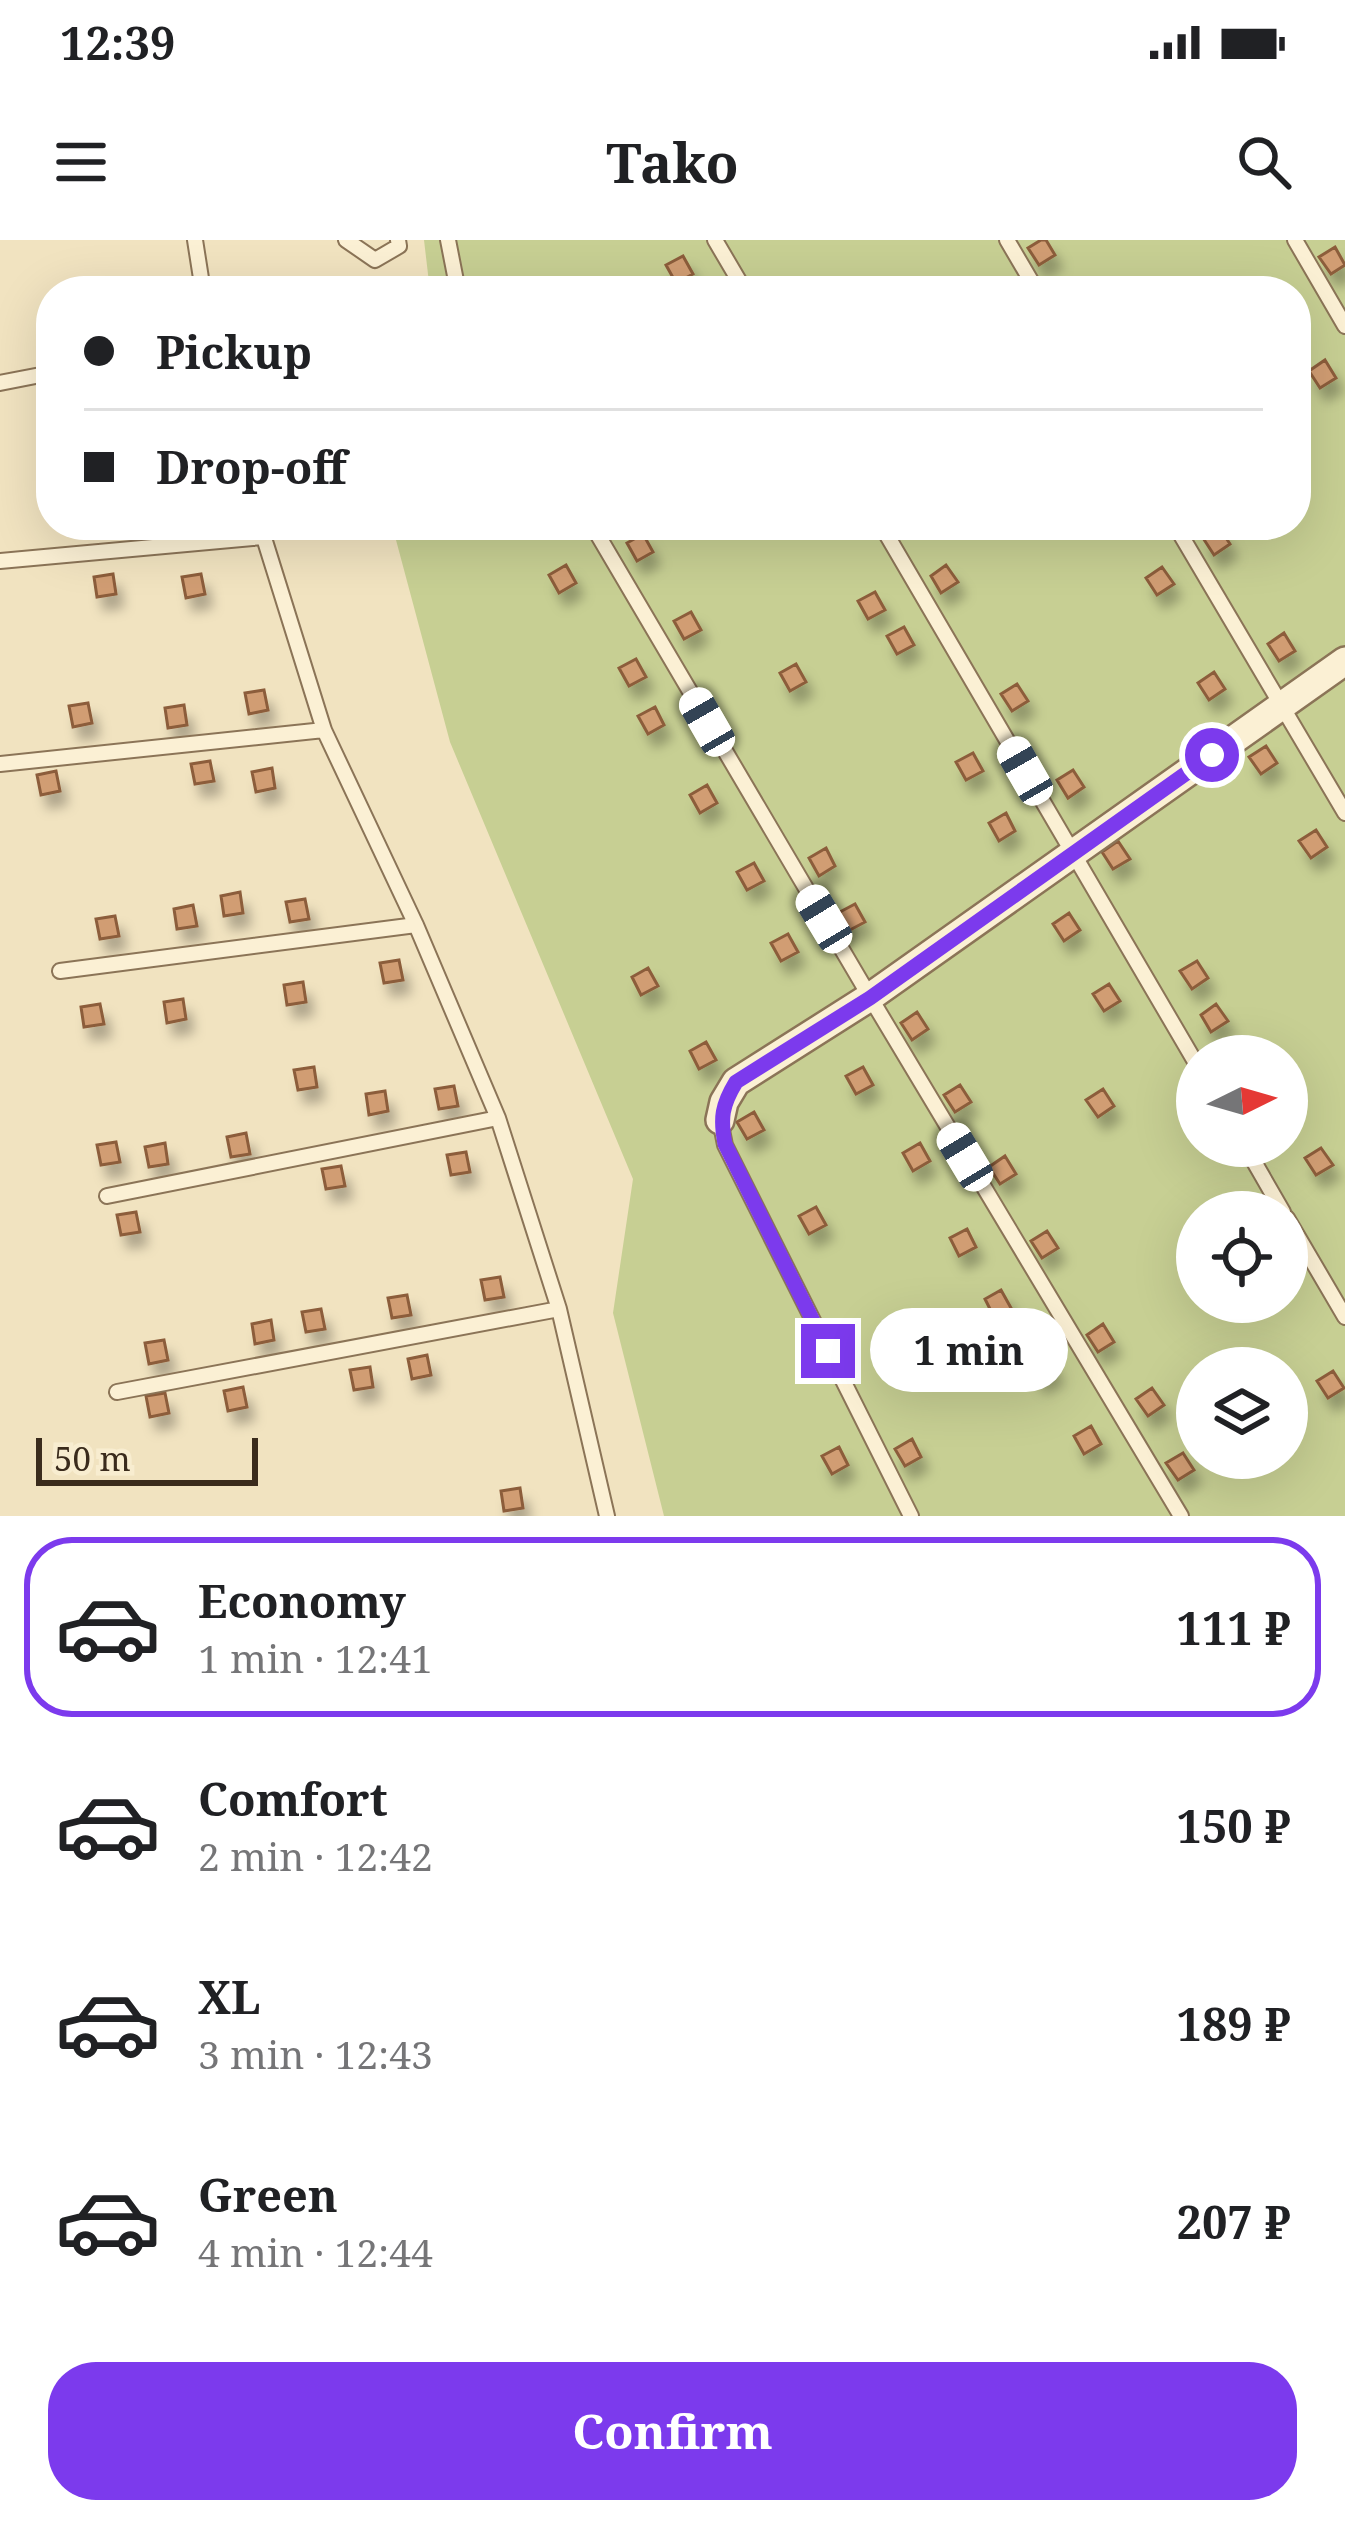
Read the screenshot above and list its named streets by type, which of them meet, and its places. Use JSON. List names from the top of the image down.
{
  "scale_bar": "50 m",
  "north": "right",
  "page": {
    "status": "12:39",
    "header": "Tako",
    "banner": ["Pickup", "Drop-off"],
    "bubble": "1 min",
    "scale": "50 m",
    "list": [
      {
        "name": "Economy",
        "note": "1 min · 12:41",
        "value": "111 ₽"
      },
      {
        "name": "Comfort",
        "note": "2 min · 12:42",
        "value": "150 ₽"
      },
      {
        "name": "XL",
        "note": "3 min · 12:43",
        "value": "189 ₽"
      },
      {
        "name": "Green",
        "note": "4 min · 12:44",
        "value": "207 ₽"
      }
    ],
    "buttons": "Confirm"
  }
}
